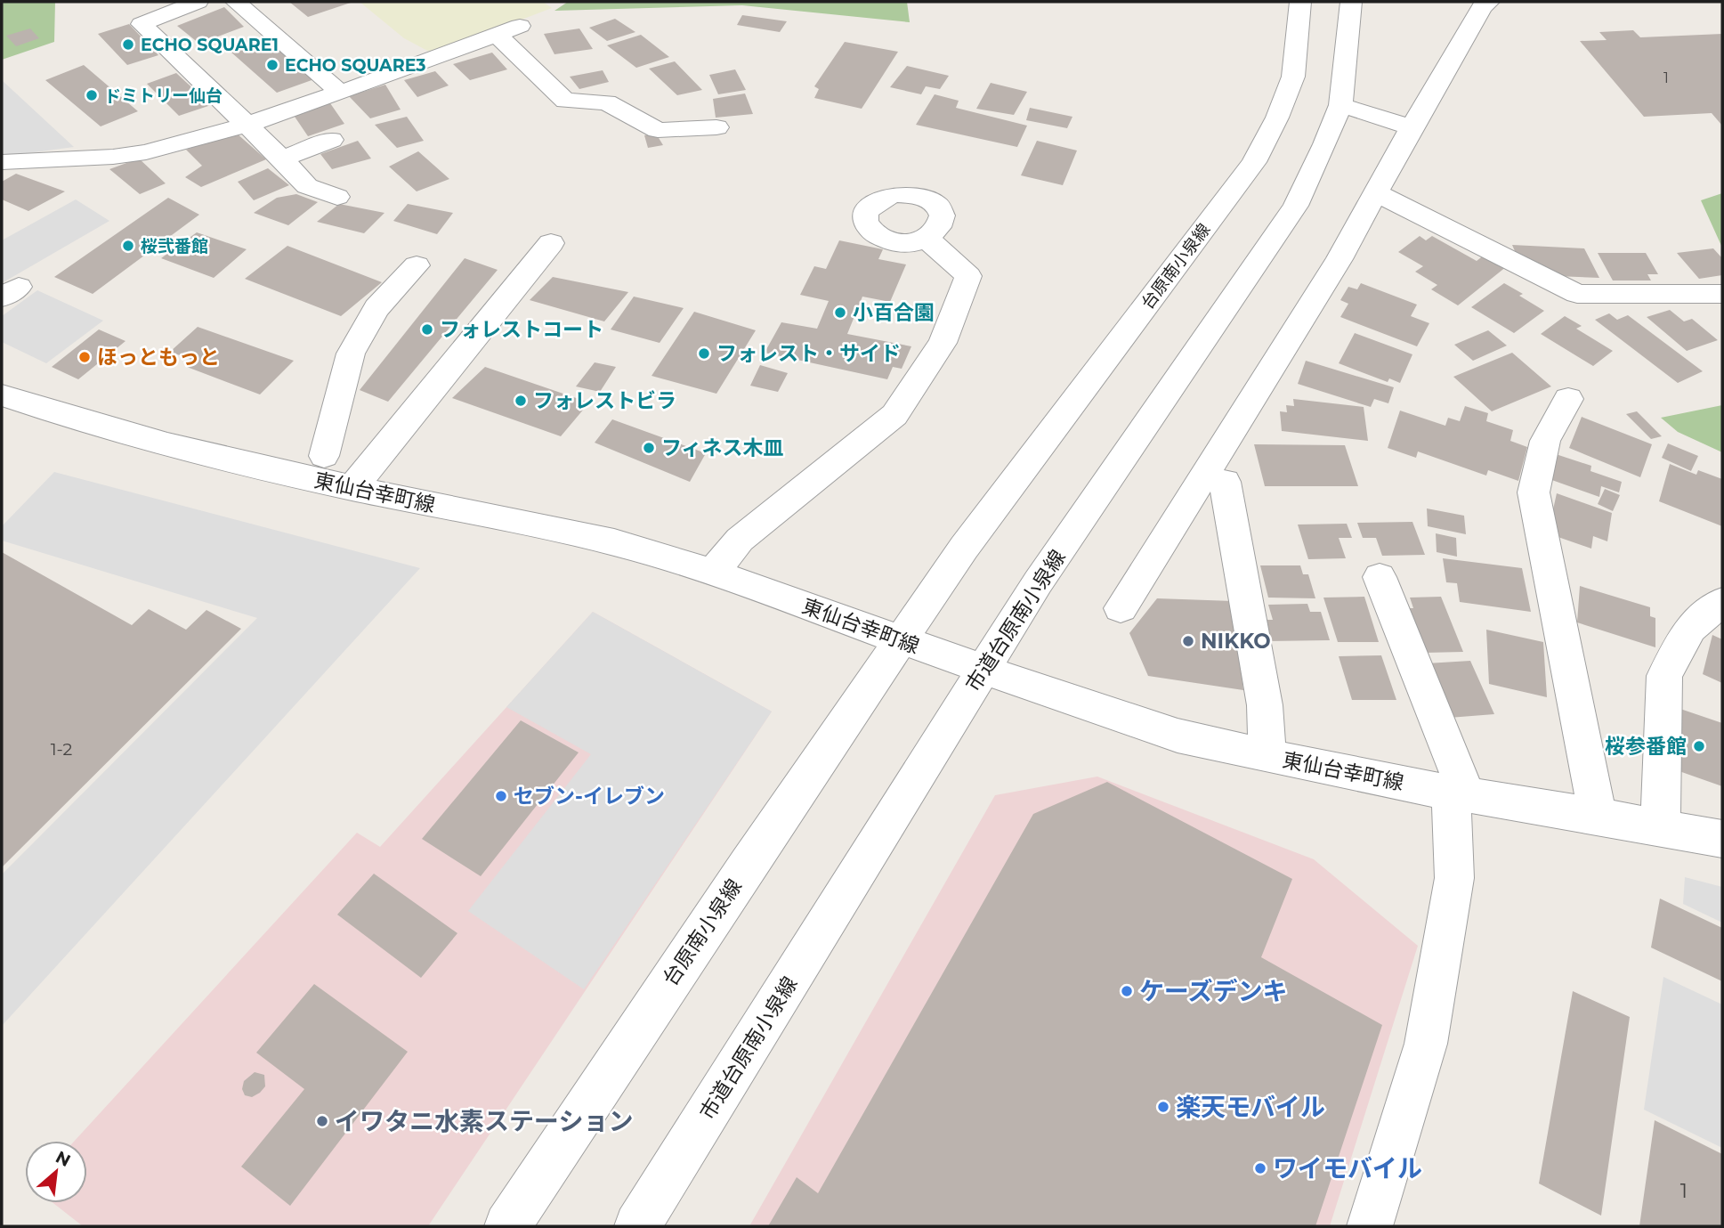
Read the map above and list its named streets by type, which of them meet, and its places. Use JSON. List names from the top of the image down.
{
  "streets": {
    "street": ["台原南小泉線", "東仙台幸町線", "市道台原南小泉線"]
  },
  "crossings": [
    ["台原南小泉線", "東仙台幸町線"],
    ["東仙台幸町線", "市道台原南小泉線"]
  ],
  "places": [
    "ECHO SQUARE1",
    "ECHO SQUARE3",
    "ドミトリー仙台",
    "桜弐番館",
    "小百合園",
    "フォレストコート",
    "フォレスト・サイド",
    "ほっともっと",
    "フォレストビラ",
    "フィネス木皿",
    "NIKKO",
    "桜参番館",
    "セブン-イレブン",
    "ケーズデンキ",
    "楽天モバイル",
    "イワタニ水素ステーション",
    "ワイモバイル"
  ],
  "house_numbers": ["1", "1-2", "1"],
  "north": "top right"
}
